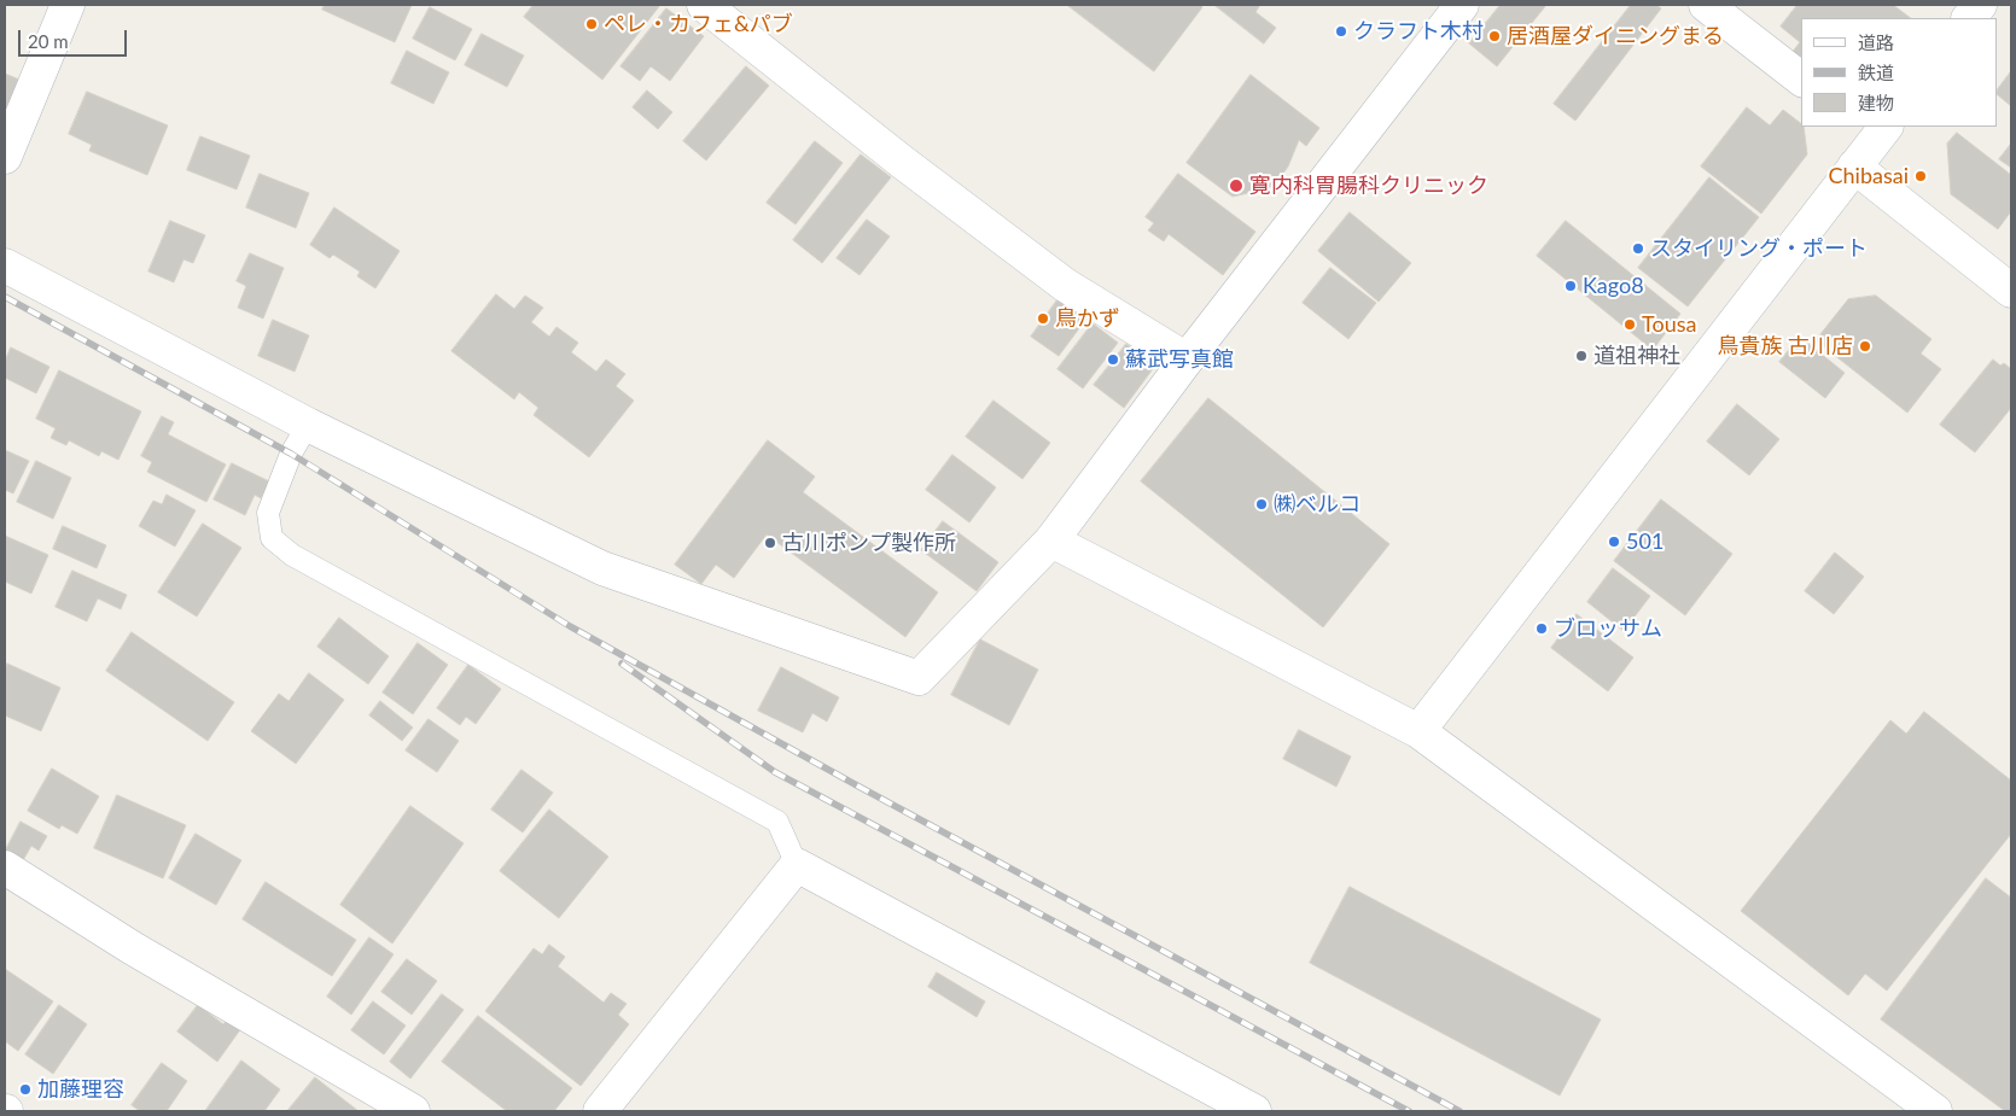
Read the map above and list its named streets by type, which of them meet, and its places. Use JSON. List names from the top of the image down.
{
  "places": [
    "ペレ・カフェ&パブ",
    "クラフト木村",
    "居酒屋ダイニングまる",
    "Chibasai",
    "寛内科胃腸科クリニック",
    "スタイリング・ポート",
    "Kago8",
    "鳥かず",
    "Tousa",
    "鳥貴族 古川店",
    "道祖神社",
    "蘇武写真館",
    "㈱ベルコ",
    "501",
    "古川ポンプ製作所",
    "ブロッサム",
    "加藤理容"
  ],
  "legend": ["道路", "鉄道", "建物"],
  "scale_bar": "20 m"
}
